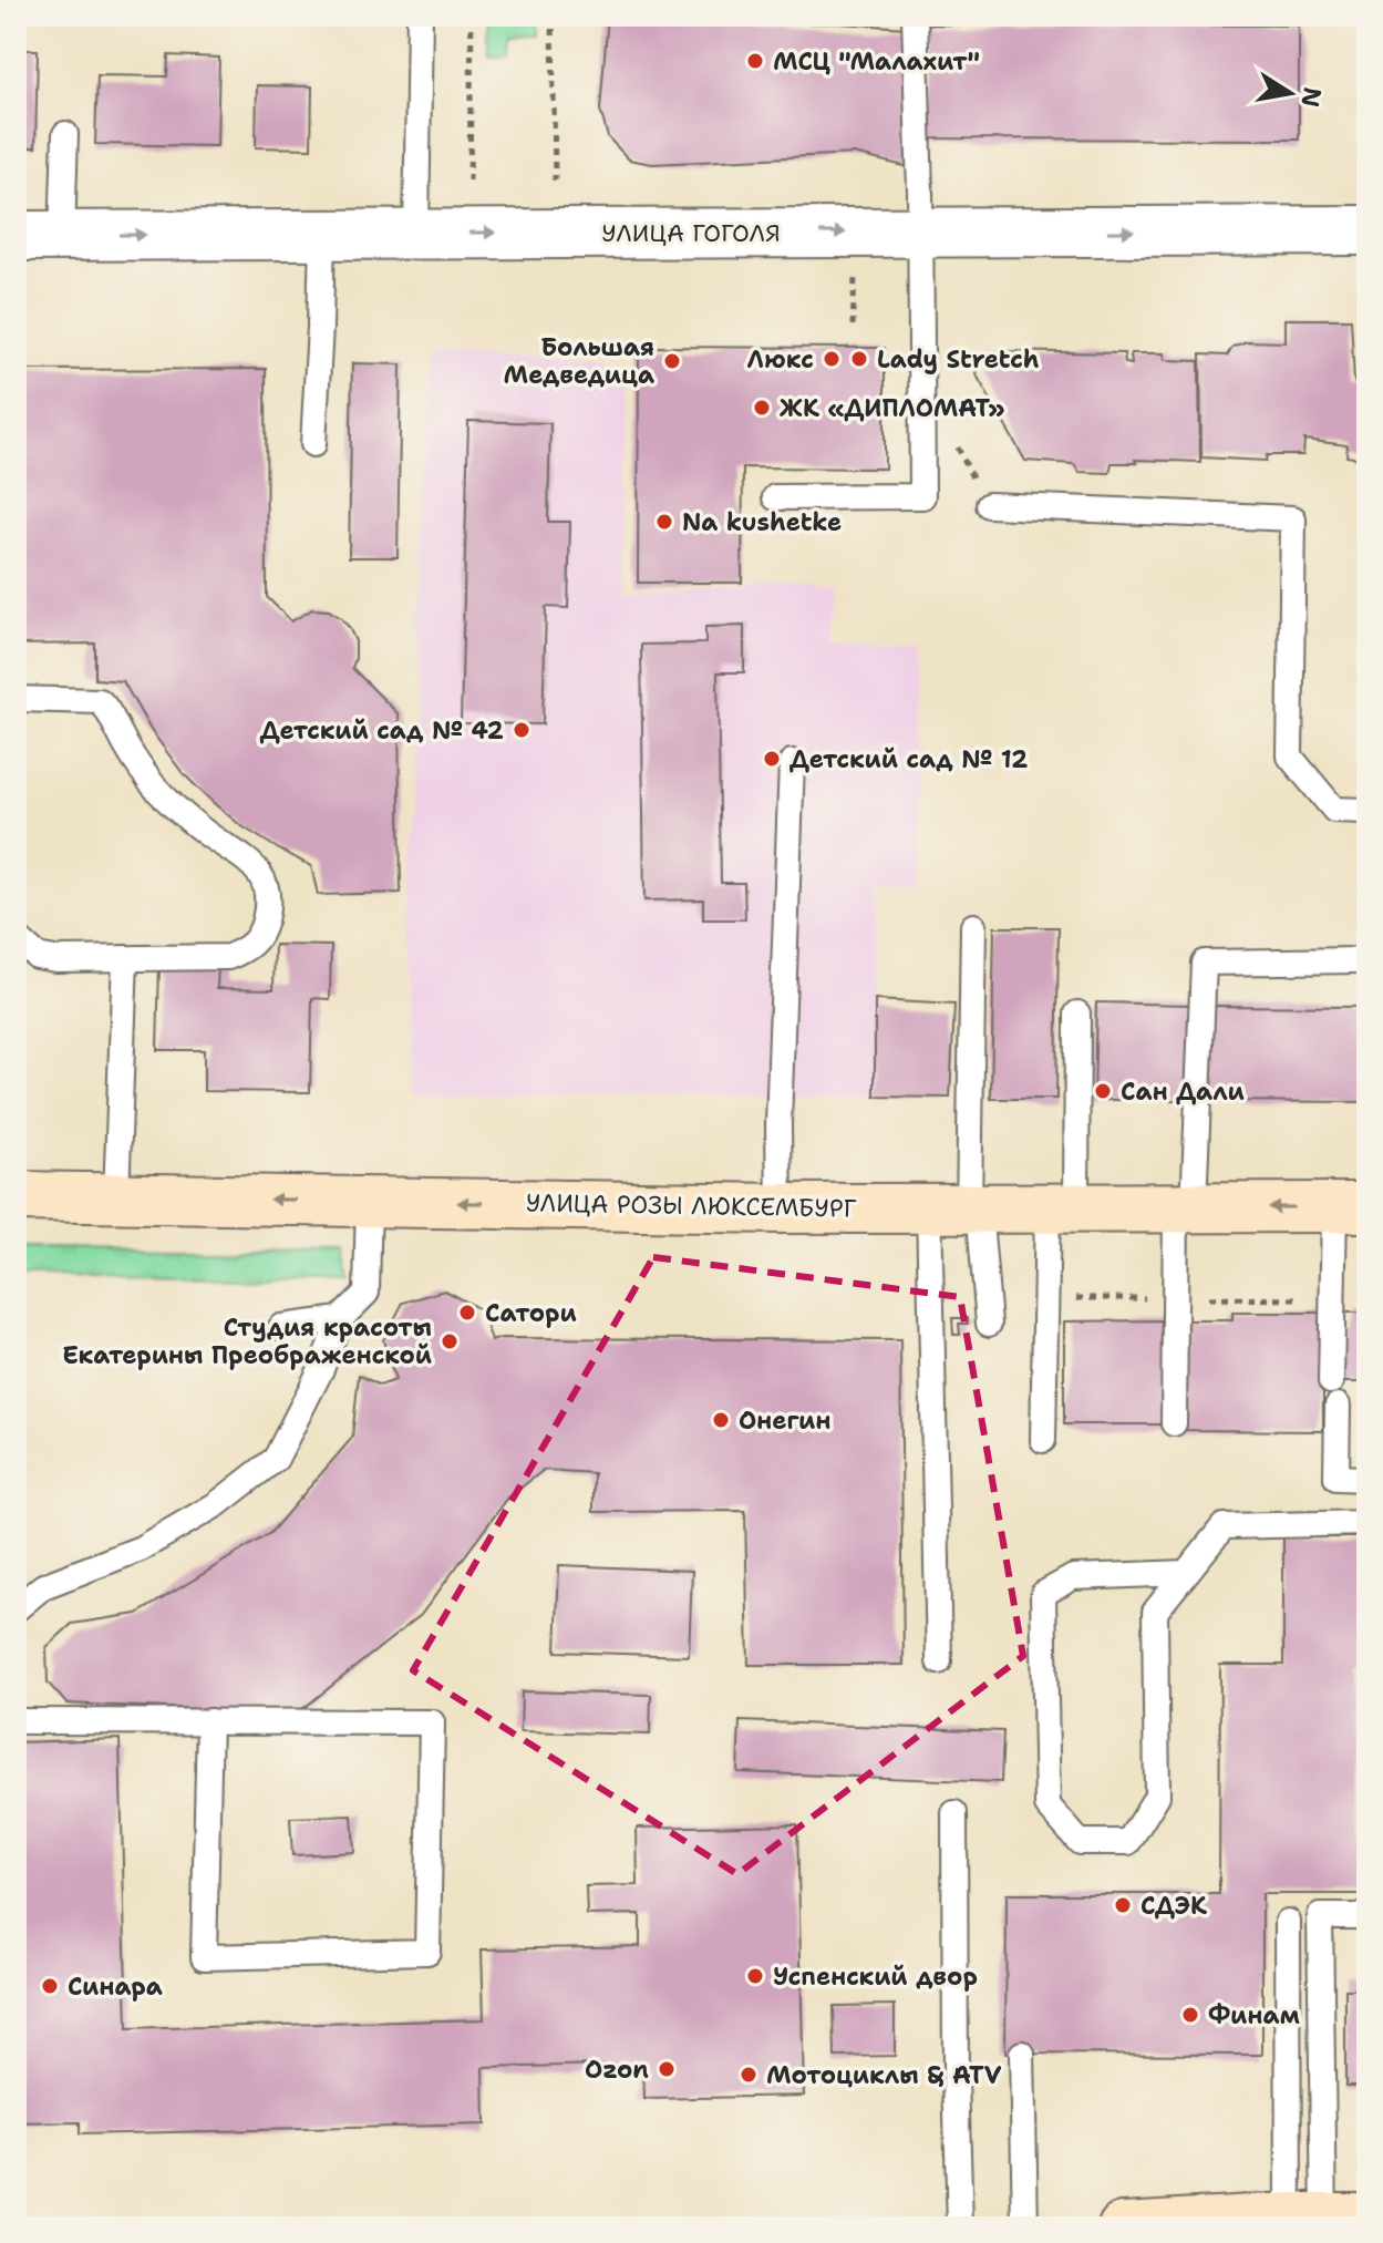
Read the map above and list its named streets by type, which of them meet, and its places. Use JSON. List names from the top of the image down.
{
  "streets": {
    "main road": ["УЛИЦА РОЗЫ ЛЮКСЕМБУРГ"],
    "street": ["УЛИЦА ГОГОЛЯ"]
  },
  "one_way": ["УЛИЦА ГОГОЛЯ", "УЛИЦА РОЗЫ ЛЮКСЕМБУРГ"],
  "places": [
    "МСЦ \"Малахит\"",
    "Люкс",
    "Lady Stretch",
    "Большая Медведица",
    "ЖК «ДИПЛОМАТ»",
    "Na kushetke",
    "Детский сад № 42",
    "Детский сад № 12",
    "Сан Дали",
    "Сатори",
    "Студия красоты Екатерины Преображенской",
    "Онегин",
    "СДЭК",
    "Успенский двор",
    "Синара",
    "Финам",
    "Ozon",
    "Мотоциклы & ATV"
  ],
  "north": "right"
}
